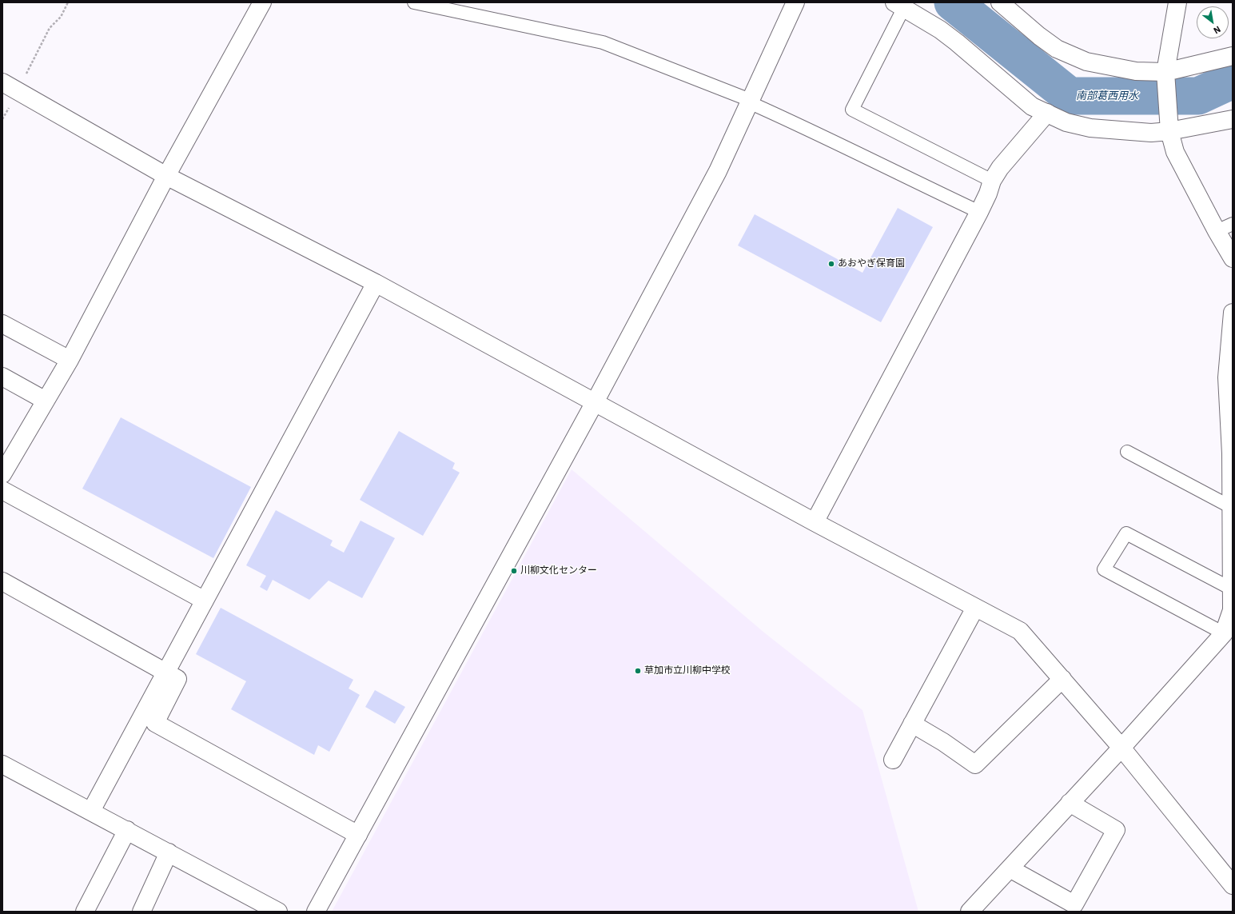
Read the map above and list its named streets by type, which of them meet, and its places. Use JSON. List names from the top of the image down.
{
  "water": ["南部葛西用水"],
  "places": ["あおやぎ保育園", "川柳文化センター", "草加市立川柳中学校"],
  "north": "bottom right"
}
